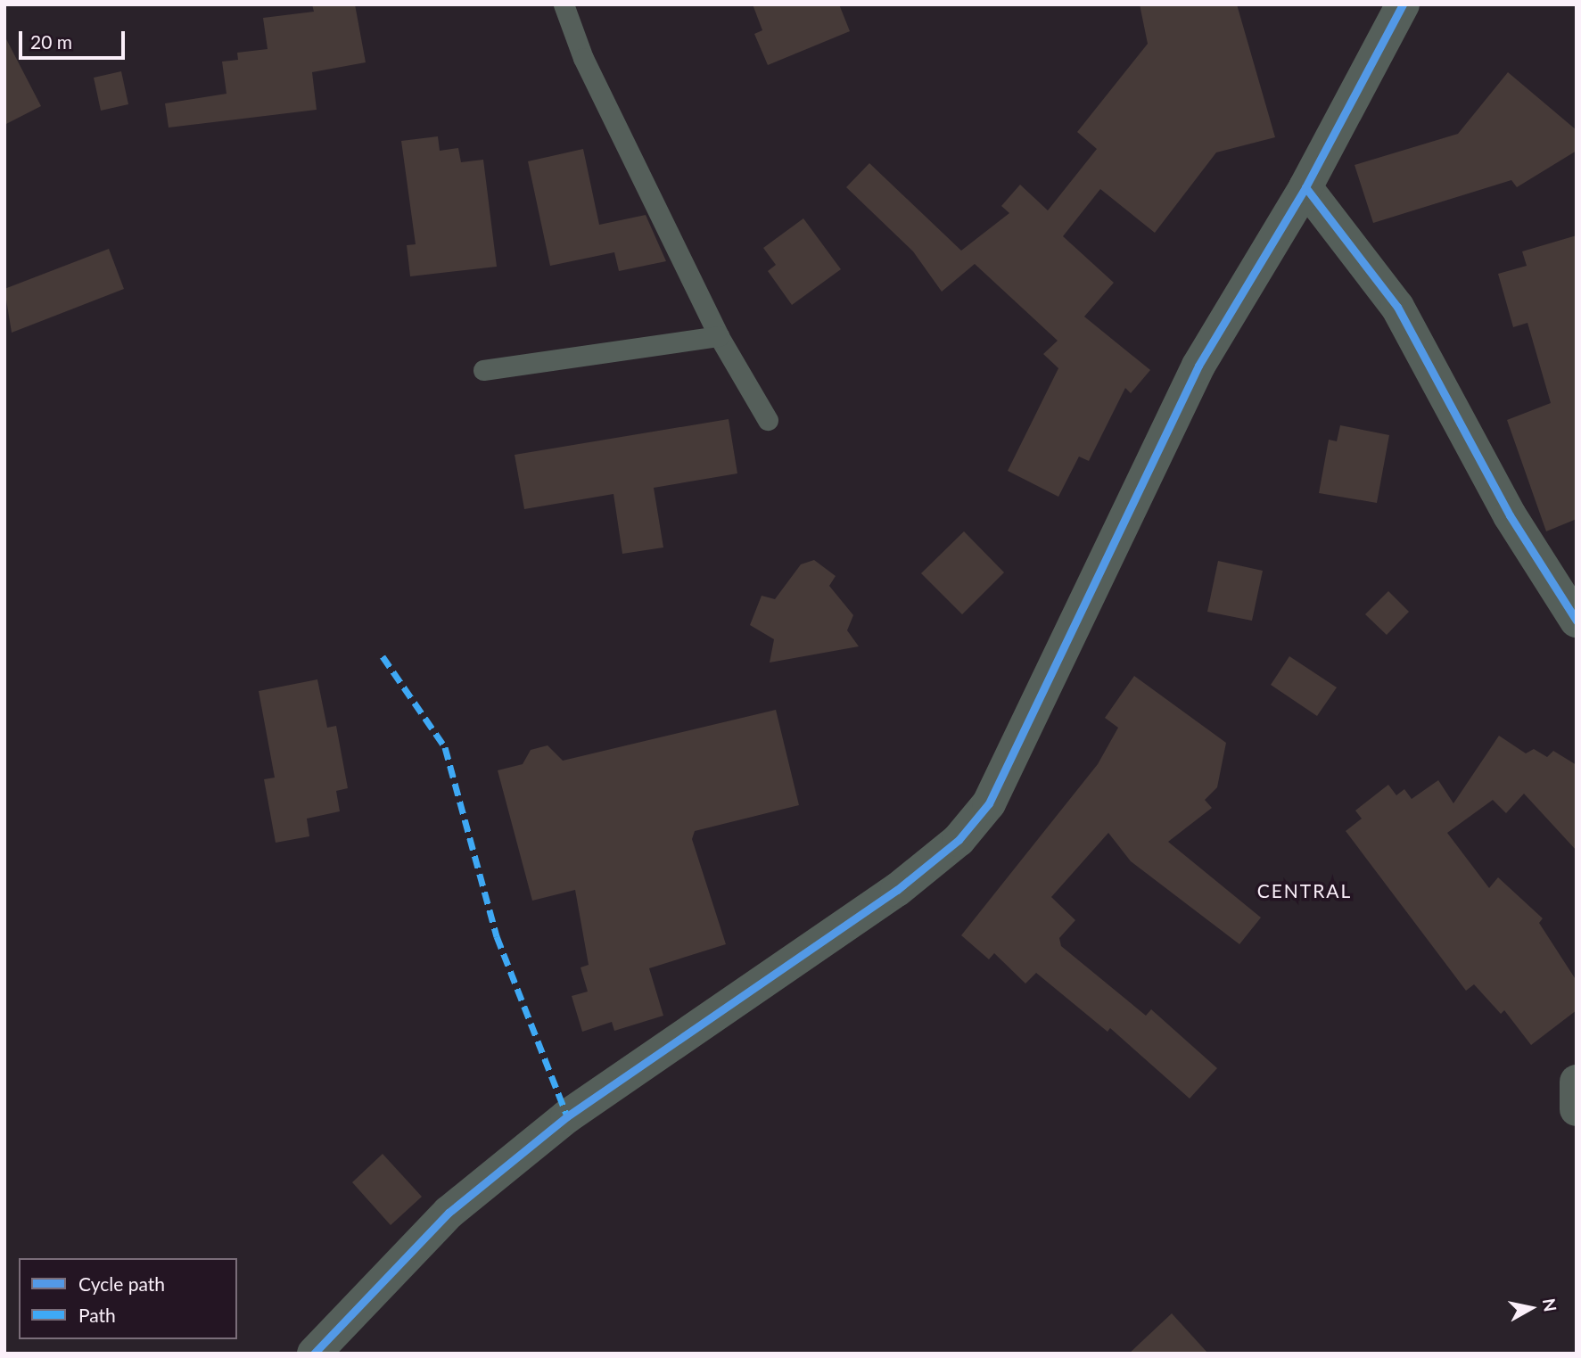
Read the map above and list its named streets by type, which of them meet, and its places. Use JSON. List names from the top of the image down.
{
  "districts": ["CENTRAL"],
  "legend": ["Cycle path", "Path"],
  "scale_bar": "20 m",
  "north": "right"
}
